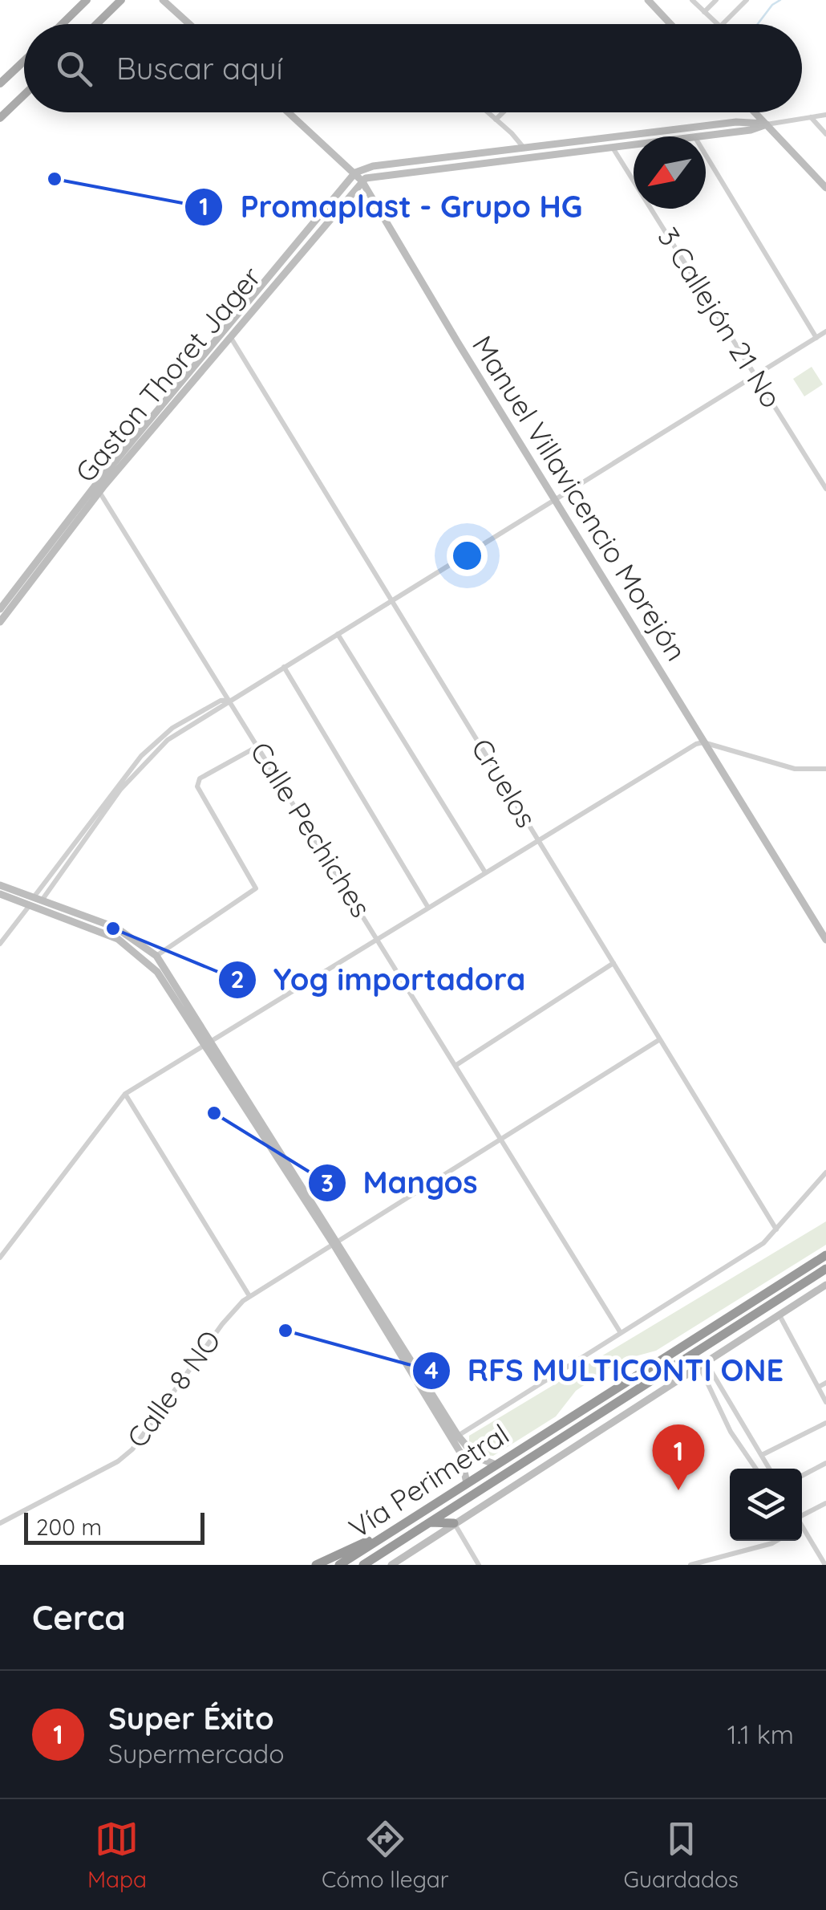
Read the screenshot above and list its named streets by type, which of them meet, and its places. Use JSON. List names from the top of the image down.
{
  "streets": {
    "highway": ["Vía Perimetral"],
    "street": [
      "3 Callejón 21 No",
      "Gaston Thoret Jager",
      "Manuel Villavicencio Morejón",
      "Cruelos",
      "Calle Pechiches",
      "Calle 8 NO"
    ]
  },
  "crossings": [
    ["Gaston Thoret Jager", "Manuel Villavicencio Morejón"],
    ["Gaston Thoret Jager", "Cruelos"],
    ["Gaston Thoret Jager", "Calle Pechiches"],
    ["Cruelos", "Calle 8 NO"],
    ["Calle Pechiches", "Calle 8 NO"]
  ],
  "places": [
    "Promaplast - Grupo HG",
    "Yog importadora",
    "Mangos",
    "RFS MULTICONTI ONE"
  ],
  "scale_bar": "200 m",
  "north": "bottom left",
  "page": {
    "search": "Buscar aquí",
    "pins": "1",
    "scale": "200 m",
    "heading": "Cerca",
    "list": [
      {
        "mark": "1",
        "name": "Super Éxito",
        "note": "Supermercado",
        "value": "1.1 km"
      }
    ],
    "nav": ["Mapa", "Cómo llegar", "Guardados"]
  }
}
